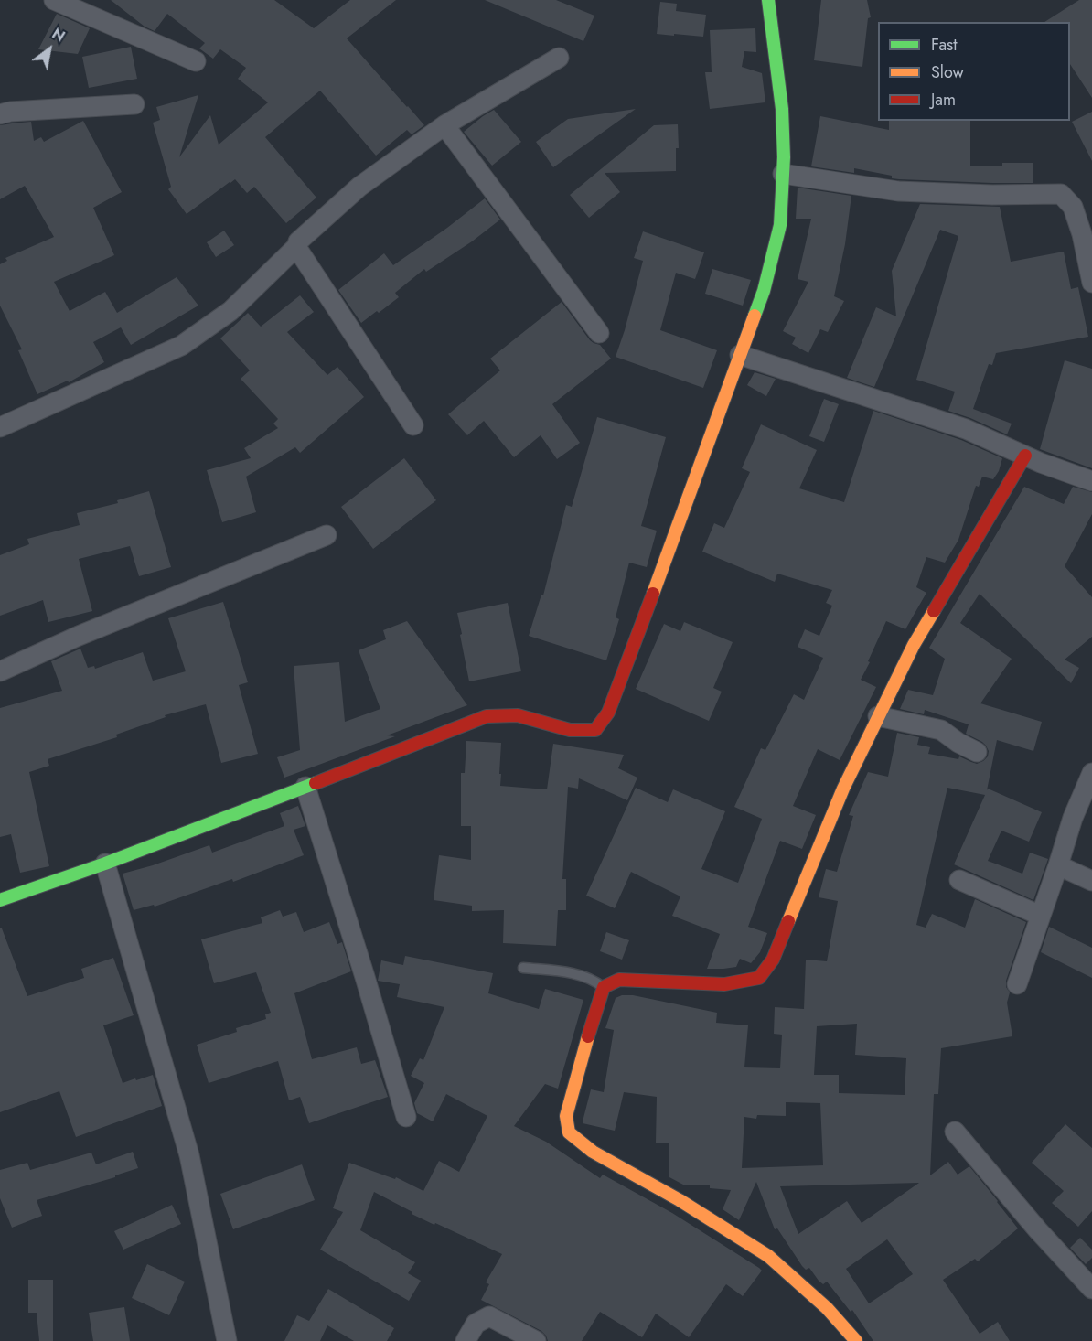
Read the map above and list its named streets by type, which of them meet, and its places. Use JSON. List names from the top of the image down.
{
  "legend": ["Fast", "Slow", "Jam"],
  "north": "top right"
}
